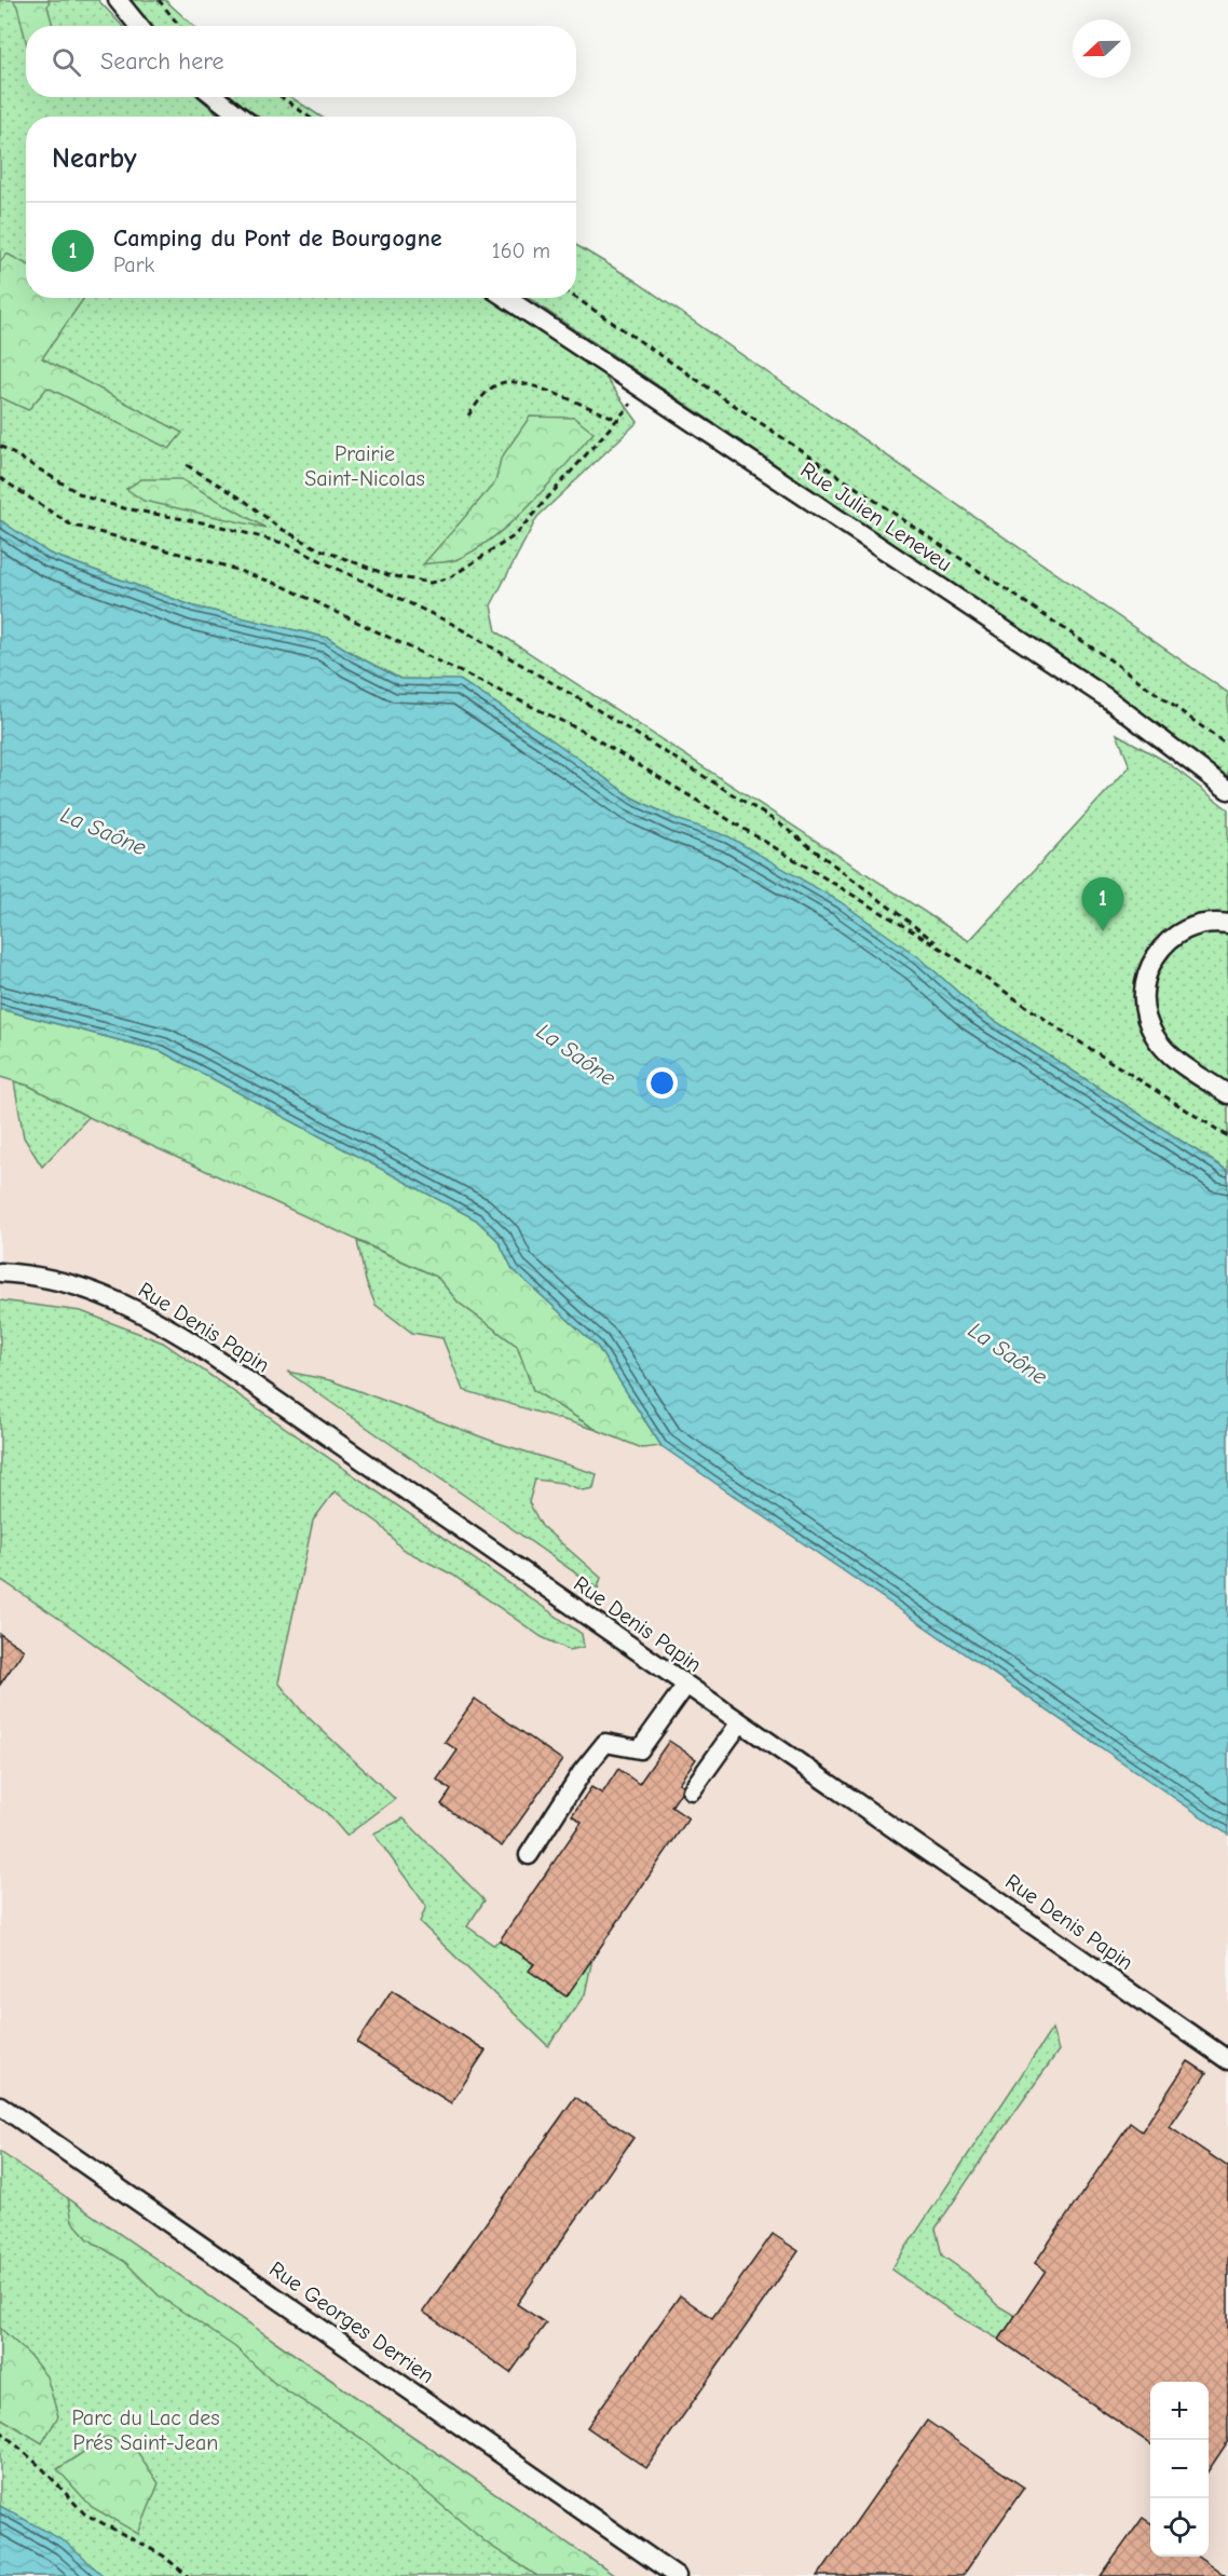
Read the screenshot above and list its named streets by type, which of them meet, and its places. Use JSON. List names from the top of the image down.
{
  "streets": {
    "street": ["Rue Julien Leneveu", "Rue Denis Papin", "Rue Georges Derrien"]
  },
  "water": ["La Saône"],
  "parks": ["Prairie Saint-Nicolas", "Parc du Lac des Prés Saint-Jean"],
  "north": "left",
  "page": {
    "search": "Search here",
    "heading": "Nearby",
    "list": [
      {
        "mark": "1",
        "name": "Camping du Pont de Bourgogne",
        "note": "Park",
        "value": "160 m"
      }
    ],
    "pins": "1",
    "map_buttons": ["+", "−"]
  }
}
